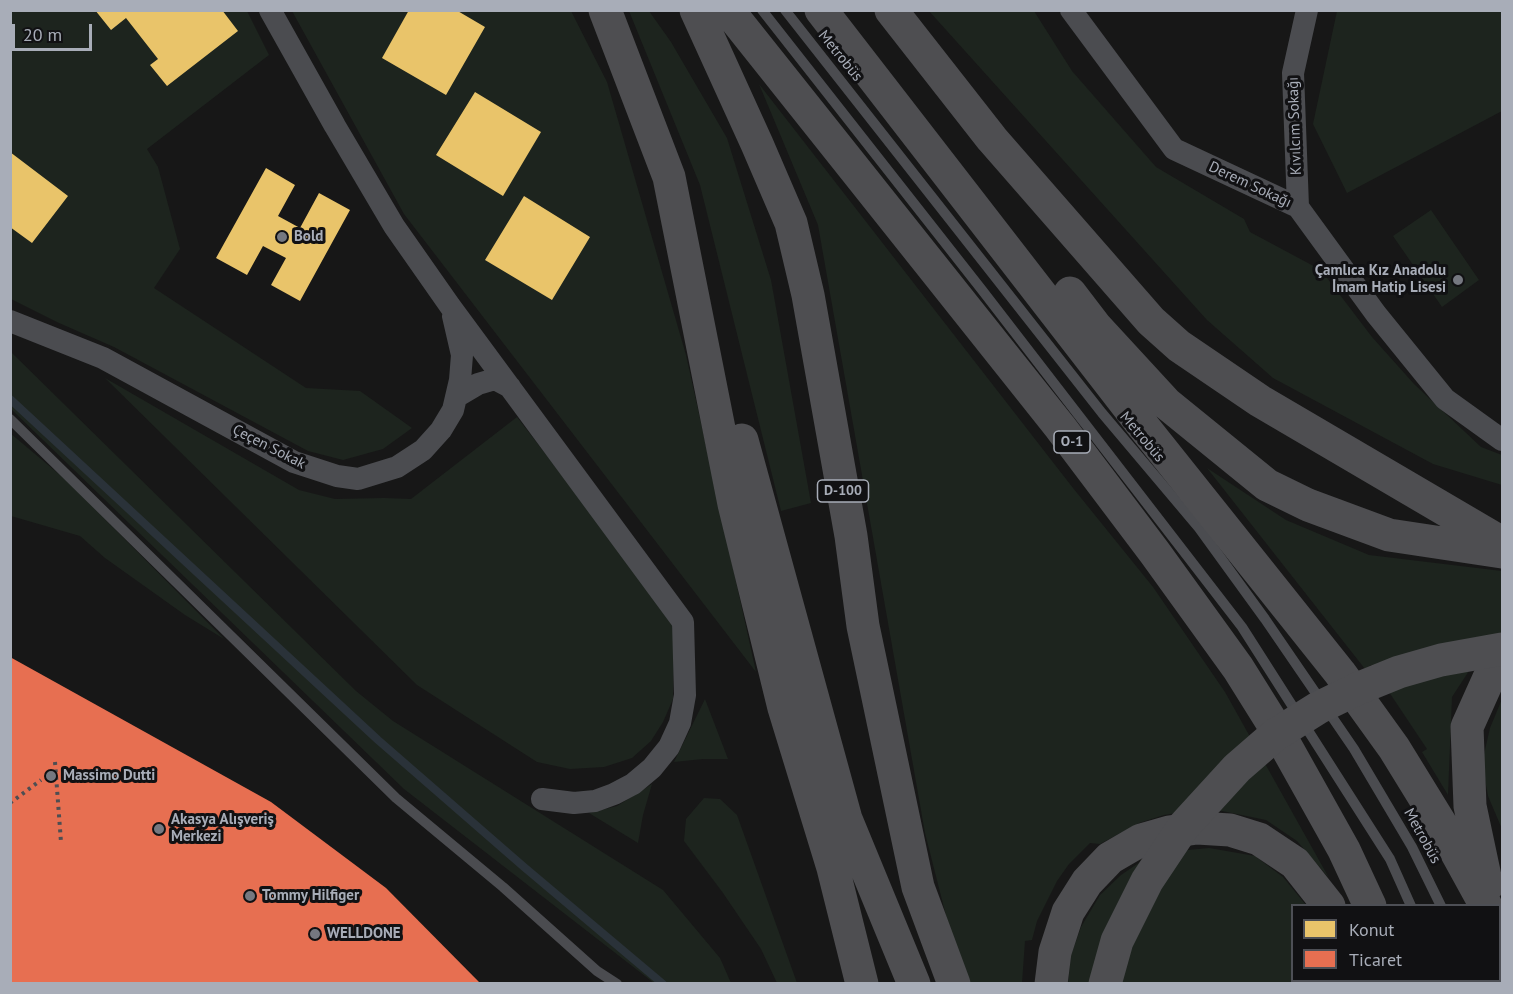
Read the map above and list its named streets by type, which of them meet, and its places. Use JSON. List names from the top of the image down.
{
  "streets": {
    "highway": ["O-1", "D-100"],
    "street": ["Kıvılcım Sokağı", "Derem Sokağı", "Çeçen Sokak"],
    "lane": ["Metrobüs"]
  },
  "crossings": [
    ["Kıvılcım Sokağı", "Derem Sokağı"]
  ],
  "places": [
    "Bold",
    "Çamlıca Kız Anadolu İmam Hatip Lisesi",
    "Massimo Dutti",
    "Akasya Alışveriş Merkezi",
    "Tommy Hilfiger",
    "WELLDONE"
  ],
  "legend": ["Konut", "Ticaret"],
  "scale_bar": "20 m"
}
